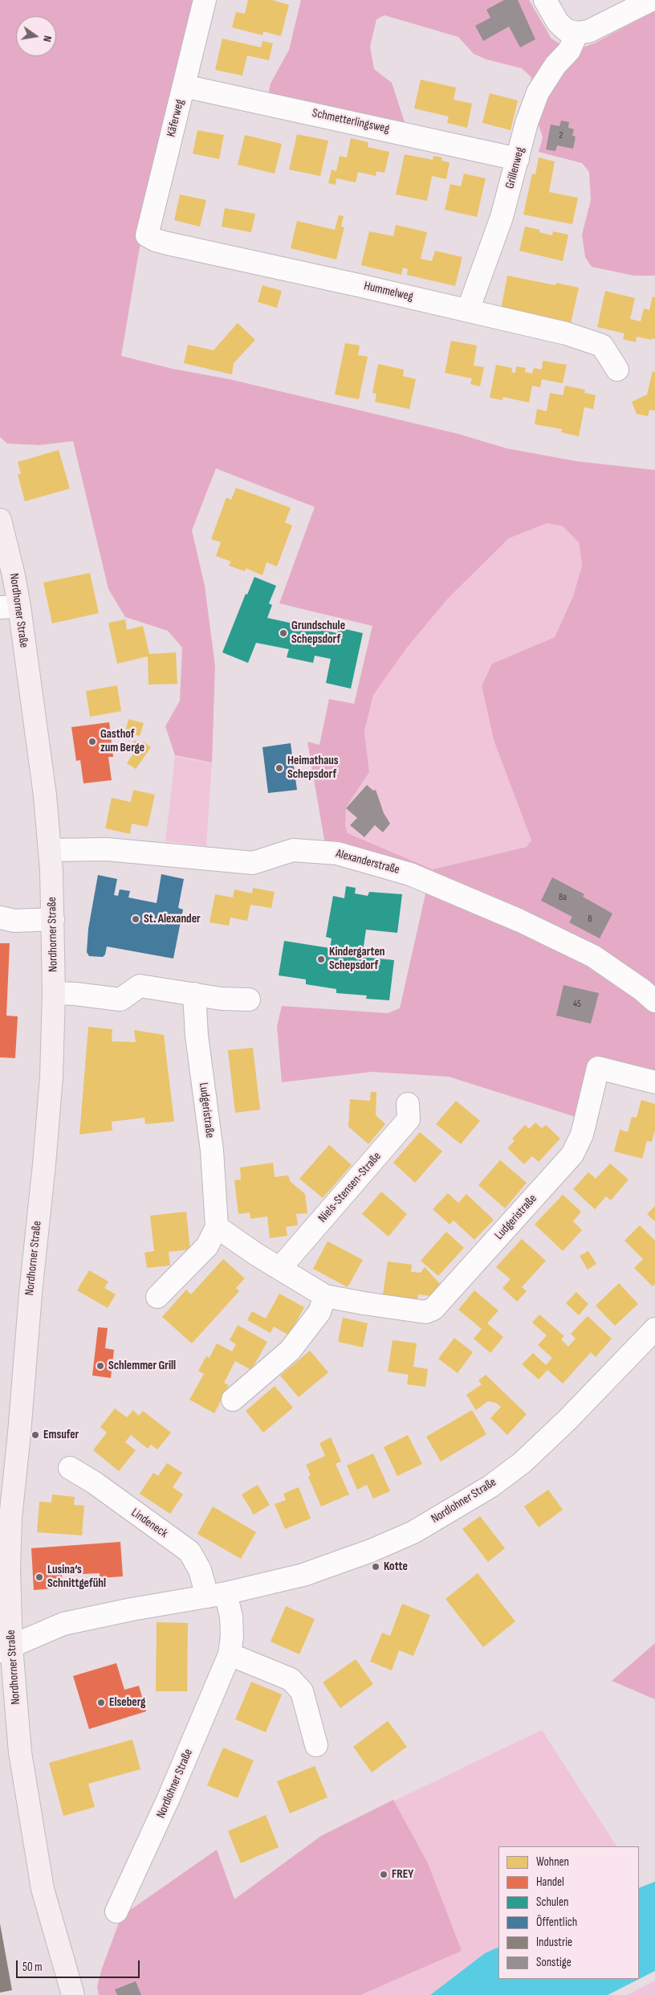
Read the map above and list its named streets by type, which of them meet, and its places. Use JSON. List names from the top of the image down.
{
  "streets": {
    "main road": ["Nordhorner Straße"],
    "street": [
      "Käferweg",
      "Schmetterlingsweg",
      "Grillenweg",
      "Hummelweg",
      "Alexanderstraße",
      "Ludgeristraße",
      "Niels-Stensen-Straße",
      "Nordlohner Straße",
      "Lindeneck"
    ]
  },
  "crossings": [
    ["Käferweg", "Schmetterlingsweg"],
    ["Käferweg", "Hummelweg"],
    ["Schmetterlingsweg", "Grillenweg"],
    ["Grillenweg", "Hummelweg"],
    ["Nordhorner Straße", "Alexanderstraße"],
    ["Nordhorner Straße", "Nordlohner Straße"],
    ["Ludgeristraße", "Niels-Stensen-Straße"],
    ["Nordlohner Straße", "Lindeneck"]
  ],
  "places": [
    "Grundschule Schepsdorf",
    "Gasthof zum Berge",
    "Heimathaus Schepsdorf",
    "St. Alexander",
    "Kindergarten Schepsdorf",
    "Schlemmer Grill",
    "Emsufer",
    "Kotte",
    "Lusina‘s Schnittgefühl",
    "Elseberg",
    "FREY"
  ],
  "house_numbers": [
    "2",
    "8a",
    "8",
    "45"
  ],
  "legend": [
    "Wohnen",
    "Handel",
    "Schulen",
    "Öffentlich",
    "Industrie",
    "Sonstige"
  ],
  "scale_bar": "50 m",
  "north": "right"
}
